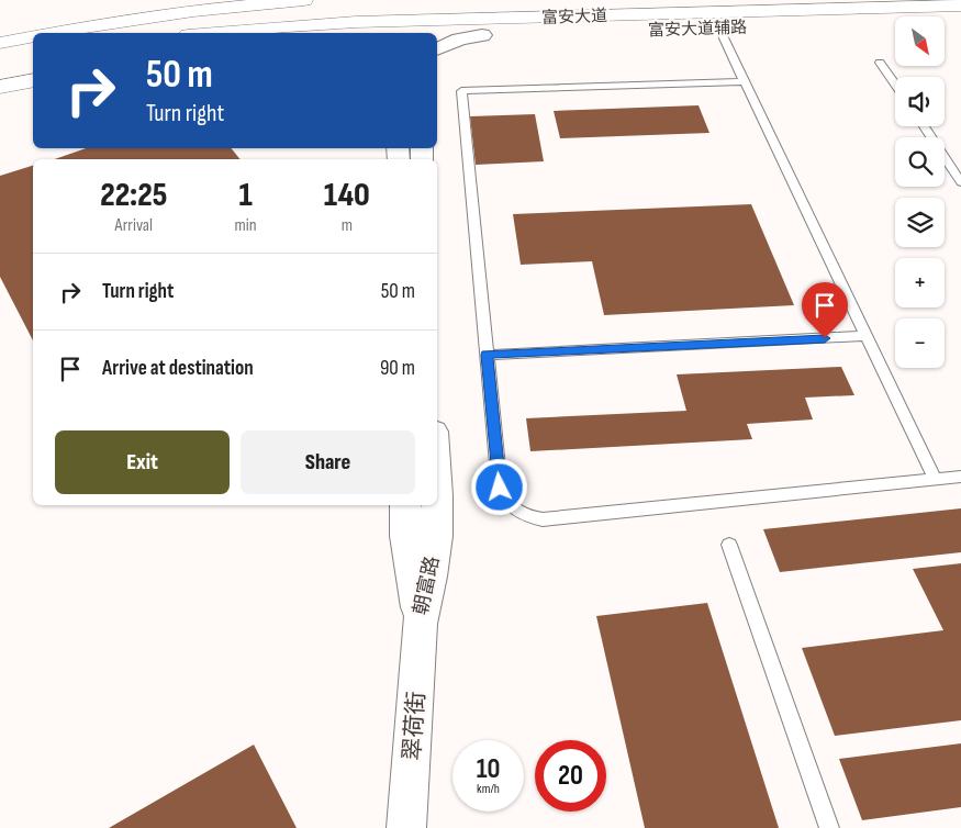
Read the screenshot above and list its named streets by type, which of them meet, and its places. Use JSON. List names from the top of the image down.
{
  "streets": {
    "main road": ["富安大道", "富安大道辅路"],
    "street": ["朝富路", "翠荷街"]
  },
  "crossings": [
    ["朝富路", "翠荷街"]
  ],
  "north": "bottom right",
  "page": {
    "map_buttons": ["+", "−"],
    "turn": ["50 m", "Turn right"],
    "eta": [
      "22:25",
      "Arrival",
      "1",
      "min",
      "140",
      "m"
    ],
    "list": [
      {
        "name": "Turn right",
        "value": "50 m"
      },
      {
        "name": "Arrive at destination",
        "value": "90 m"
      }
    ],
    "buttons": ["Exit", "Share"],
    "speed": "10 km/h",
    "limit": "20"
  }
}
